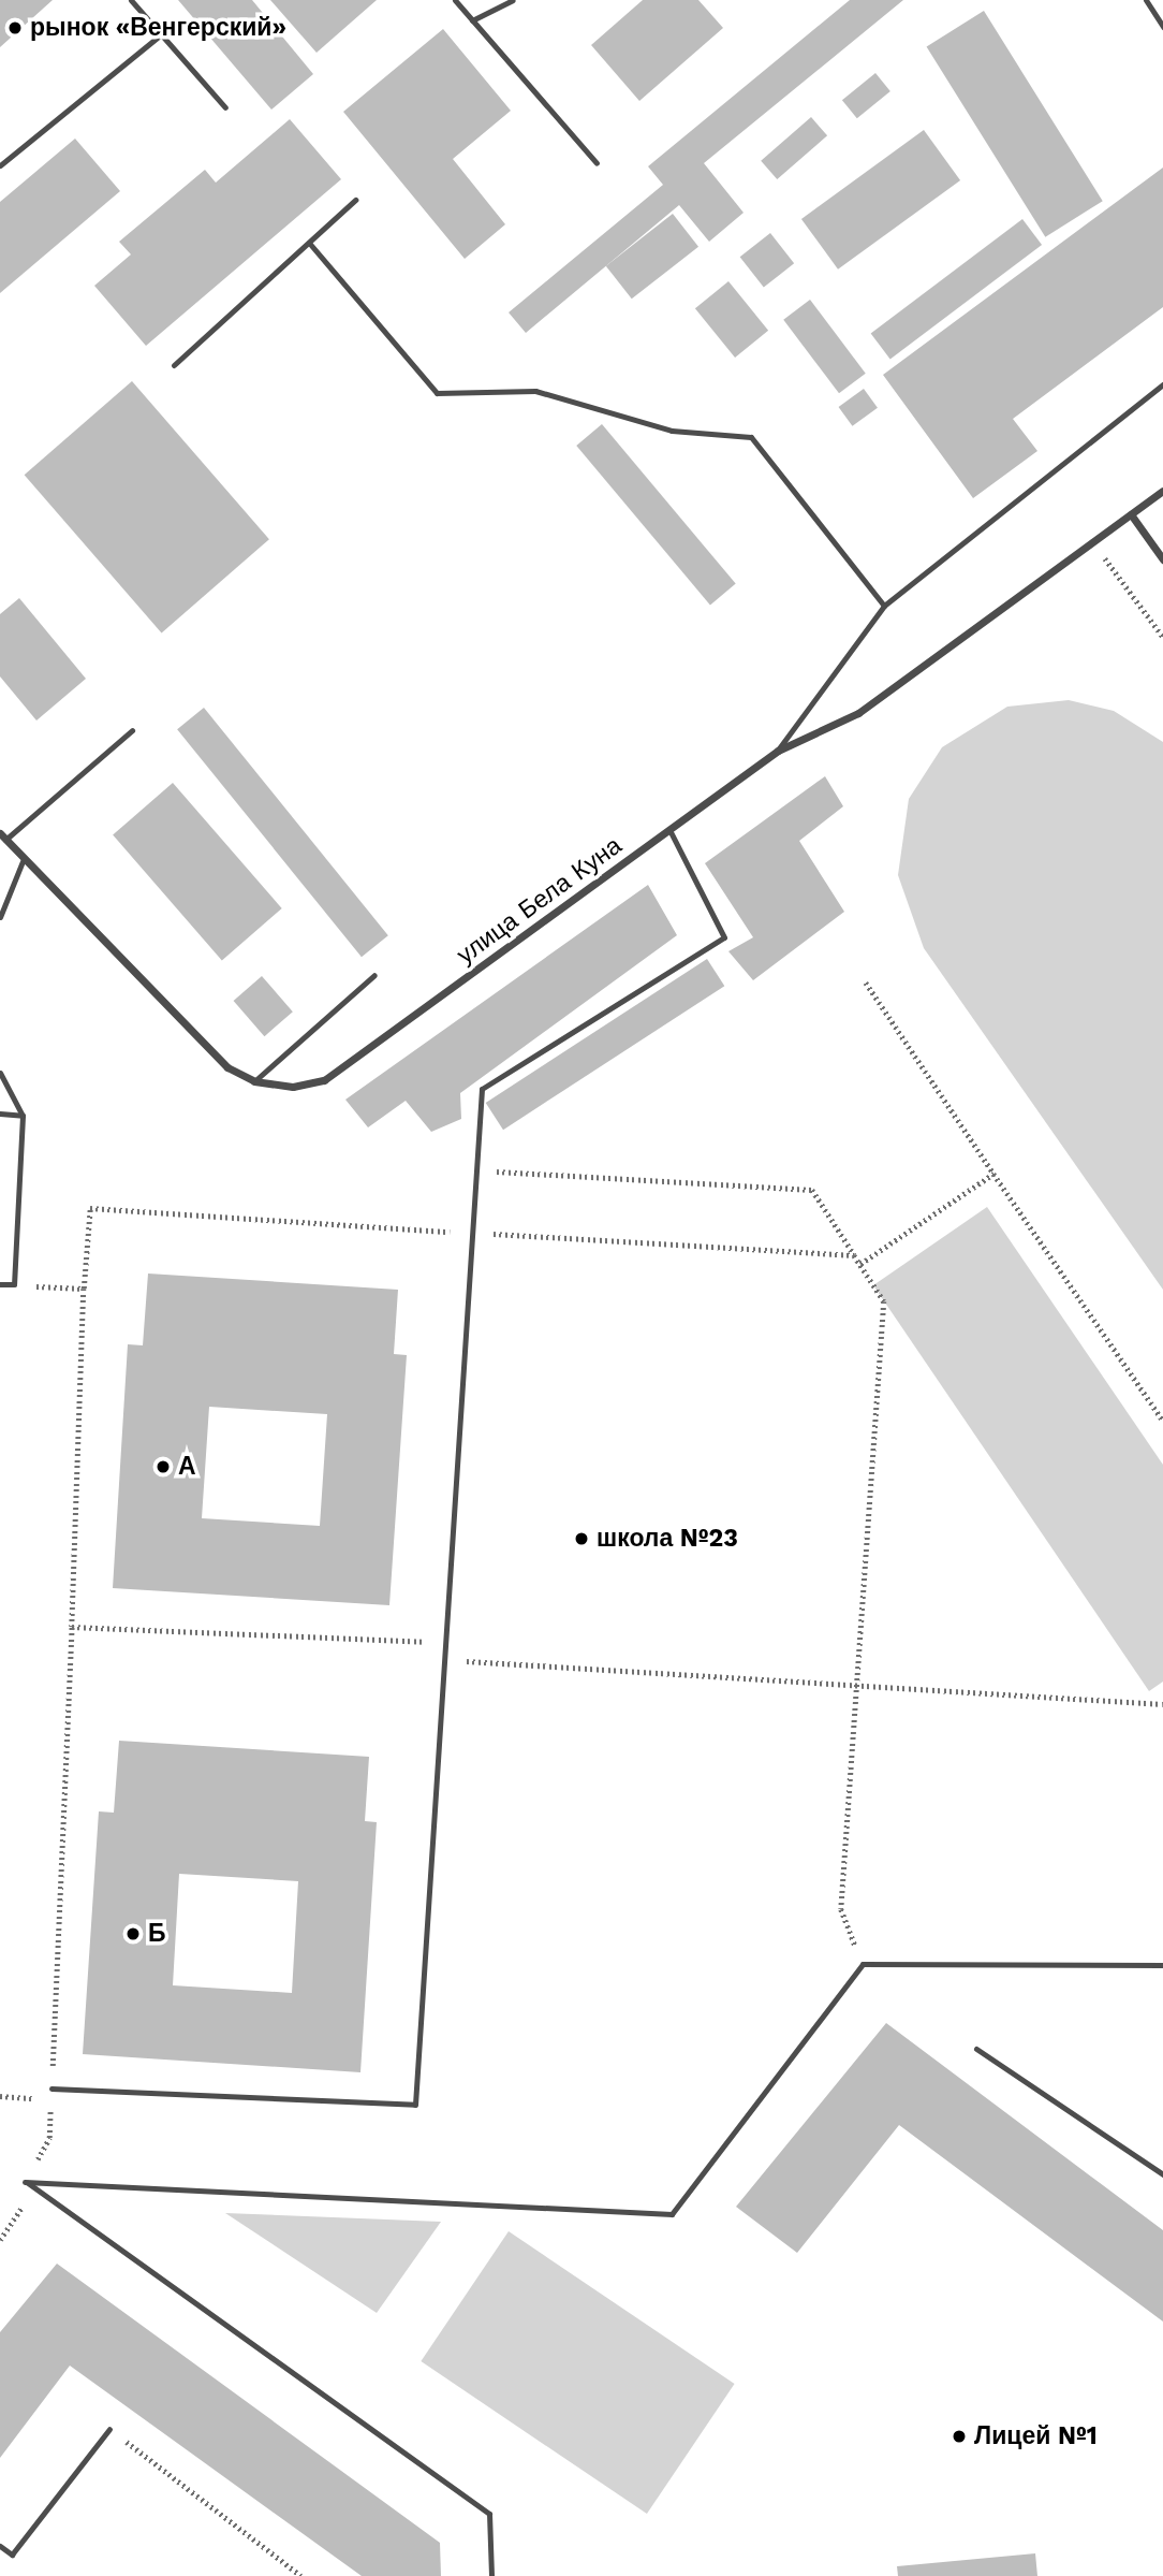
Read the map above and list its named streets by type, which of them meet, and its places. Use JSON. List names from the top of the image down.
{
  "streets": {
    "street": ["улица Бела Куна"]
  },
  "places": [
    "рынок «Венгерский»",
    "А",
    "школа №23",
    "Б",
    "Лицей №1"
  ]
}
